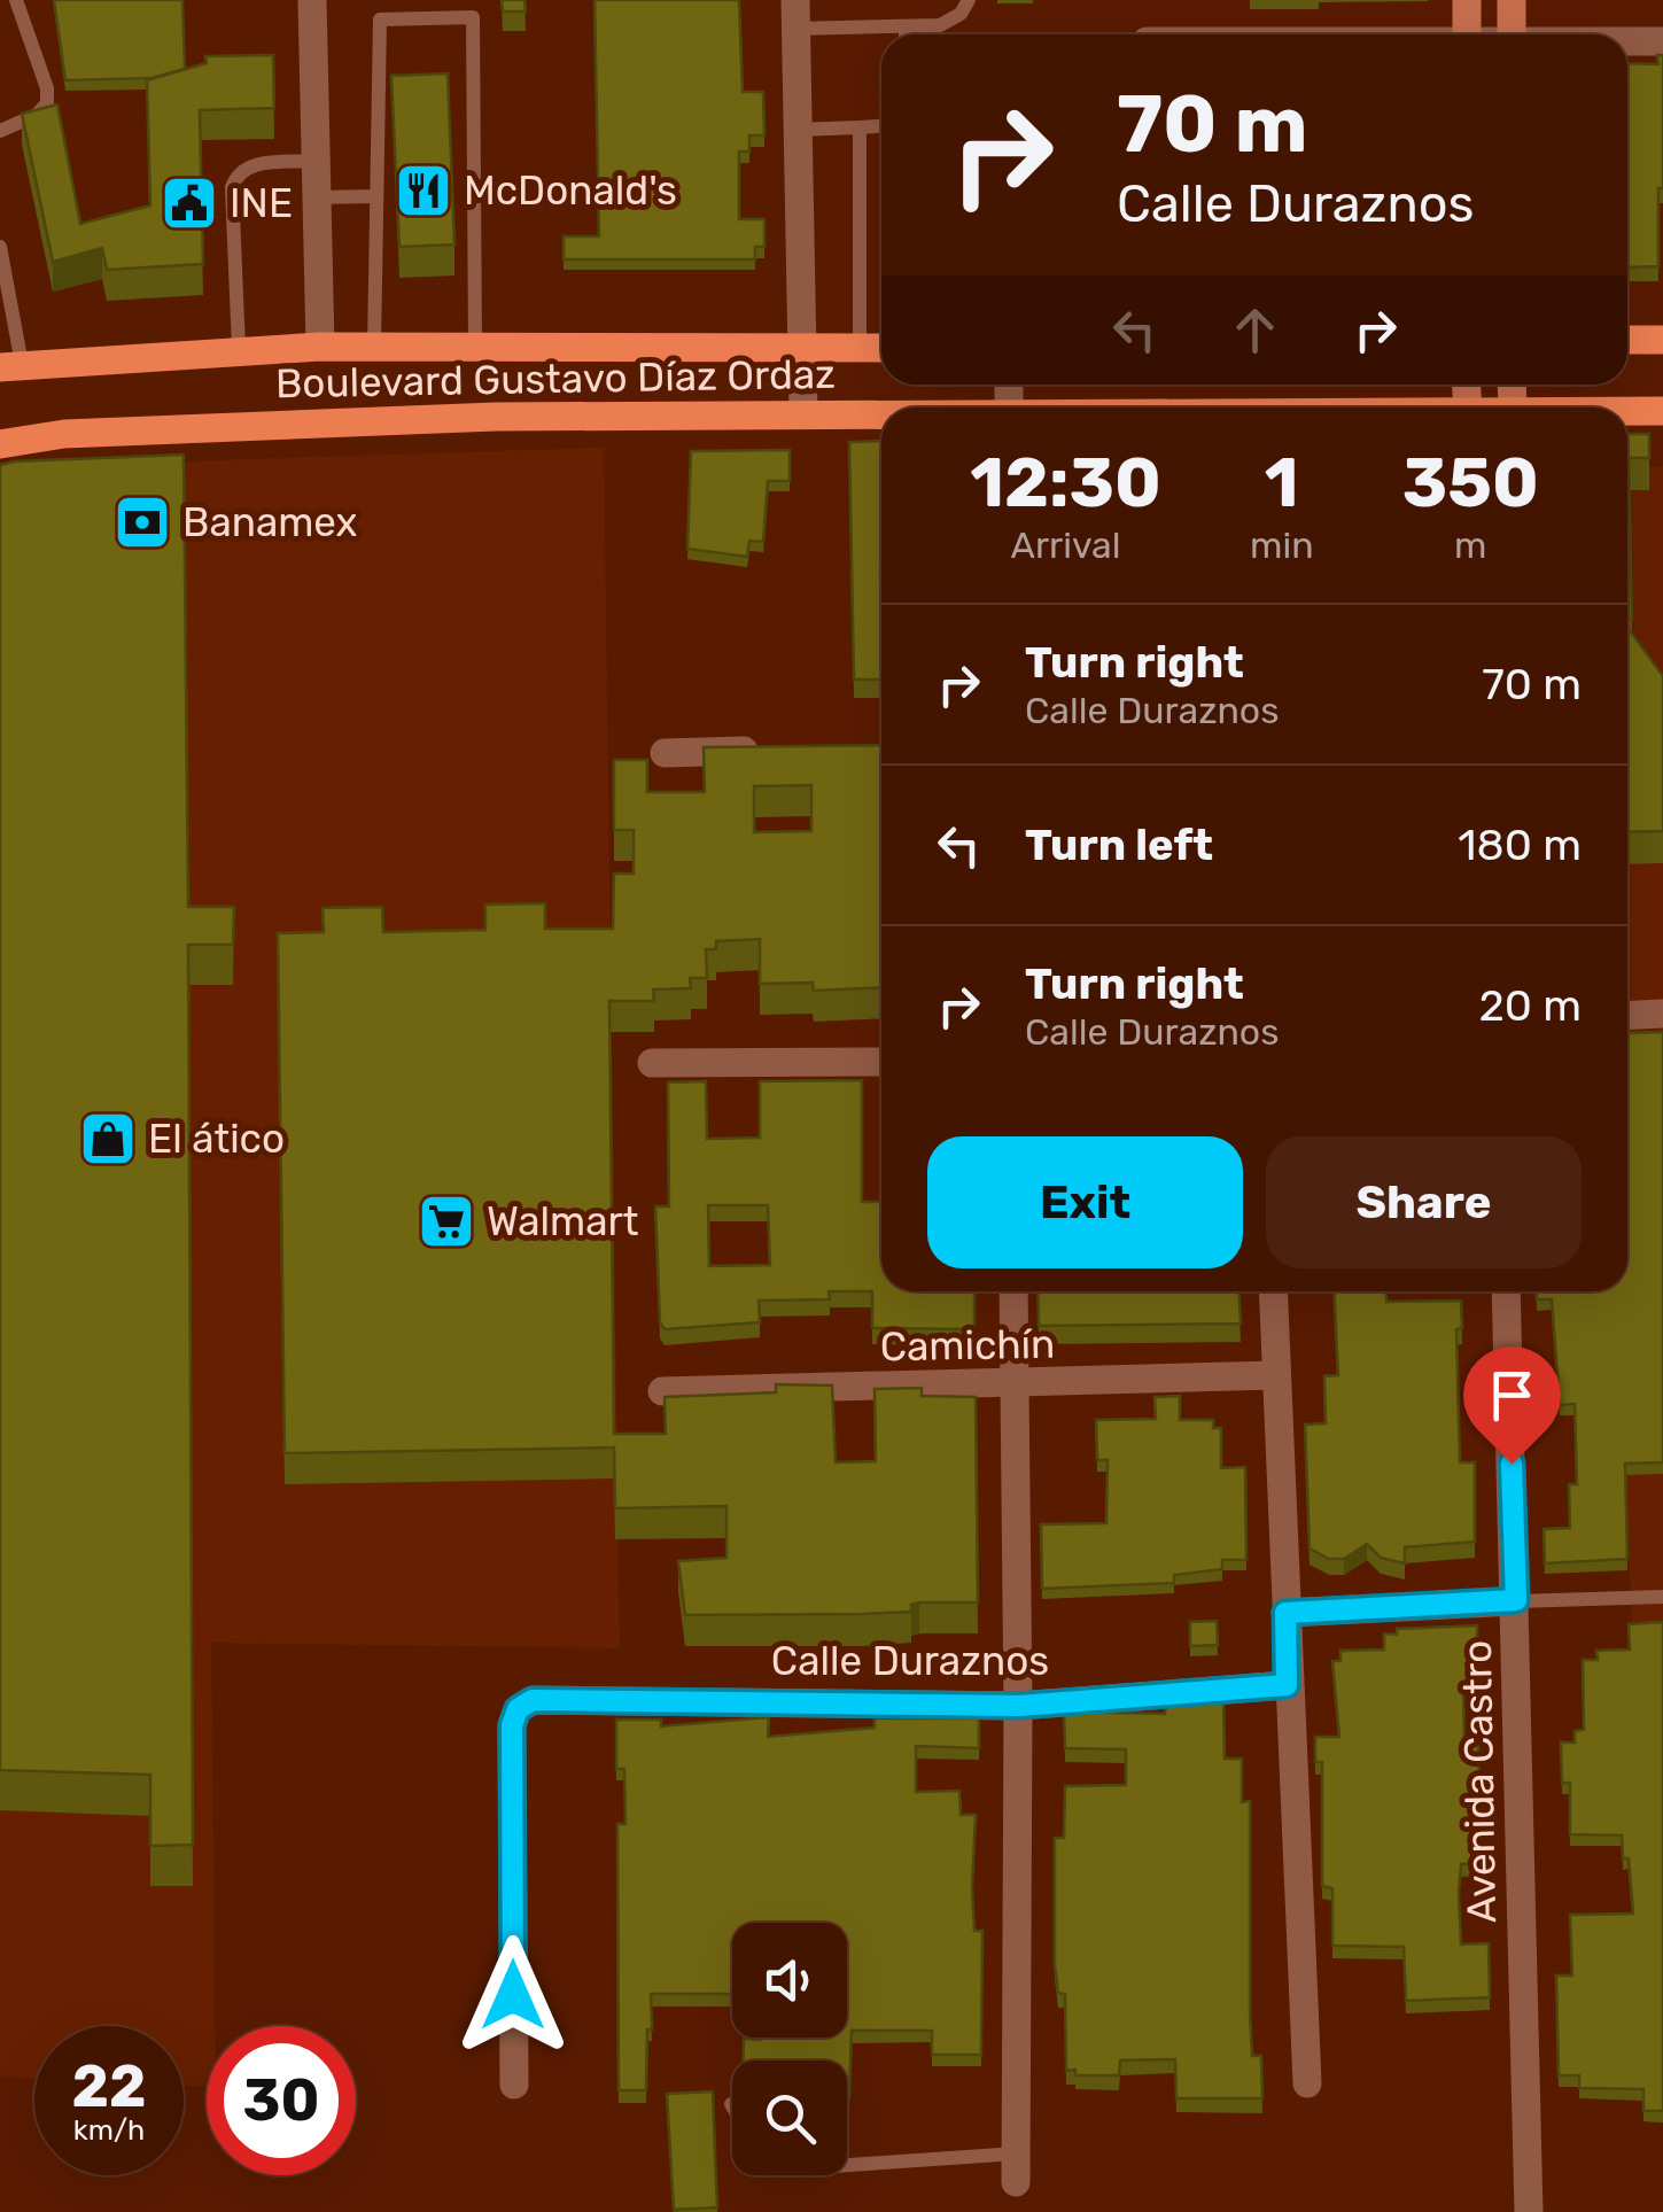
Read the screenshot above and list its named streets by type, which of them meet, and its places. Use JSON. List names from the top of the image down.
{
  "streets": {
    "main road": ["Boulevard Gustavo Díaz Ordaz"],
    "street": ["Camichín", "Calle Duraznos", "Avenida Castro"]
  },
  "places": {
    "restaurant": ["McDonald's"],
    "public building": ["INE"],
    "bank": ["Banamex"],
    "shop": ["El ático"],
    "supermarket": ["Walmart"]
  },
  "page": {
    "turn": ["70 m", "Calle Duraznos"],
    "eta": [
      "12:30",
      "Arrival",
      "1",
      "min",
      "350",
      "m"
    ],
    "list": [
      {
        "name": "Turn right",
        "note": "Calle Duraznos",
        "value": "70 m"
      },
      {
        "name": "Turn left",
        "value": "180 m"
      },
      {
        "name": "Turn right",
        "note": "Calle Duraznos",
        "value": "20 m"
      }
    ],
    "buttons": ["Exit", "Share"],
    "speed": "22 km/h",
    "limit": "30"
  }
}
